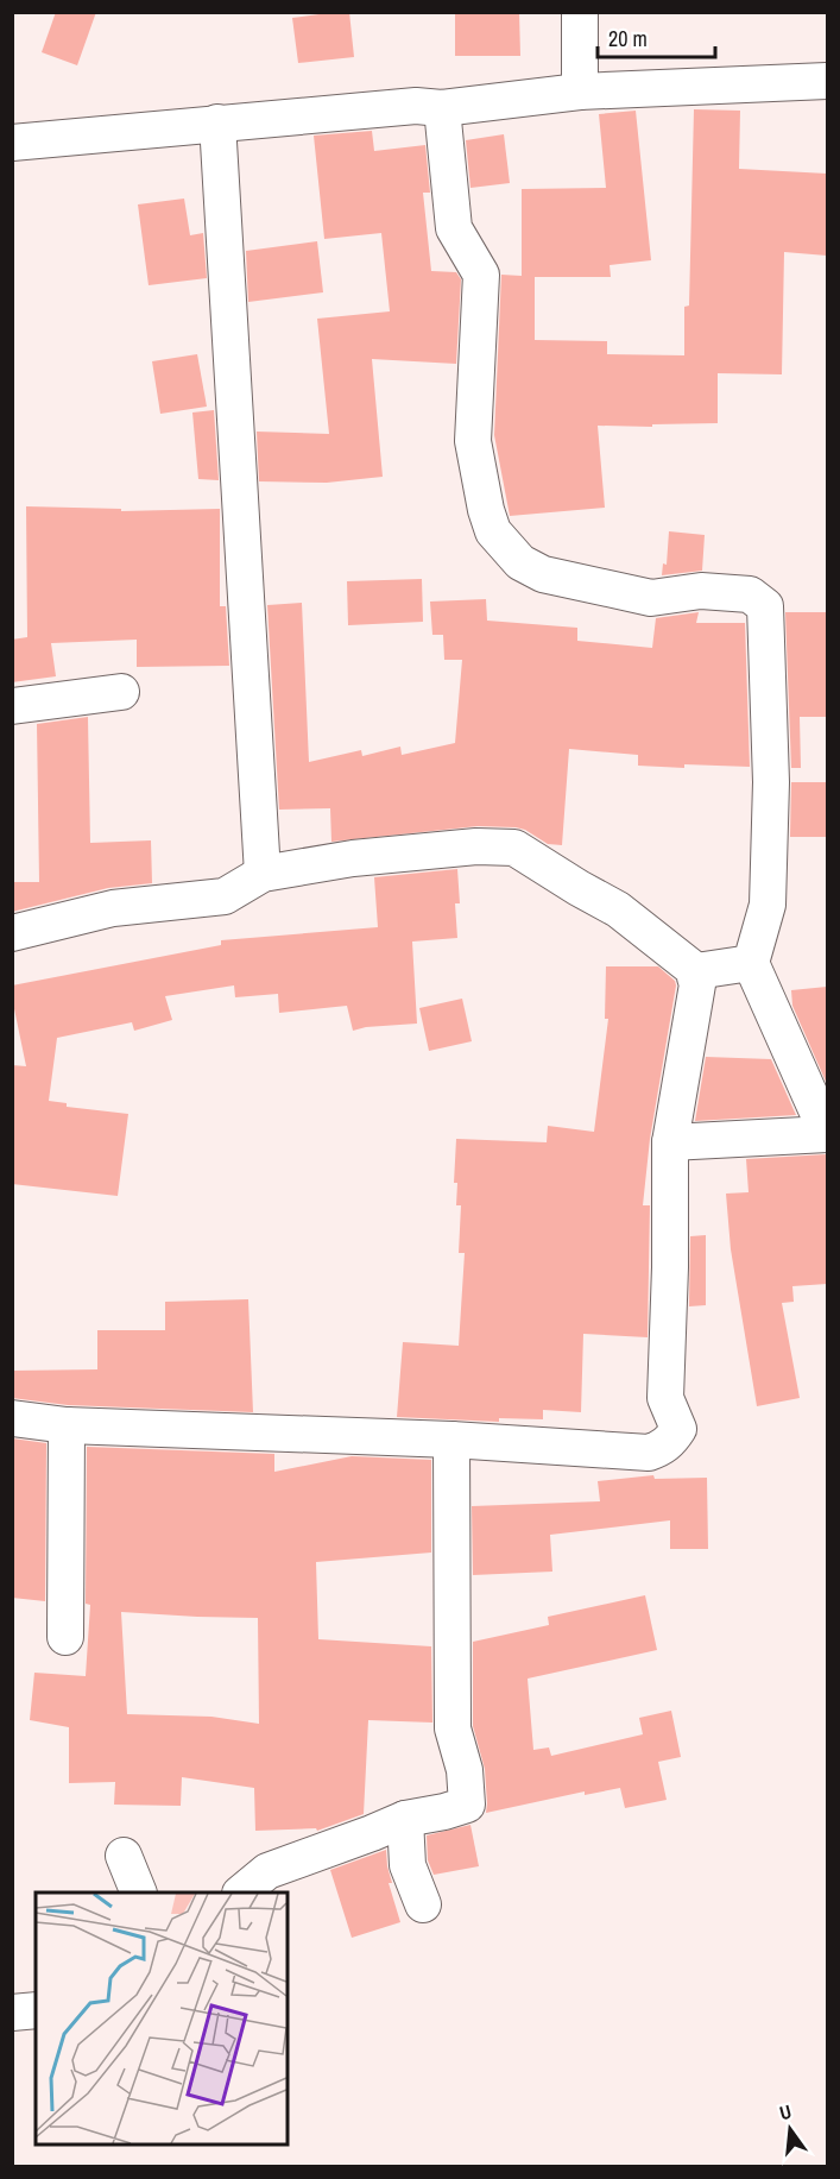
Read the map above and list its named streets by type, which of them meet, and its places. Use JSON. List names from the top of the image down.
{
  "scale_bar": "20 m",
  "north": "top"
}
